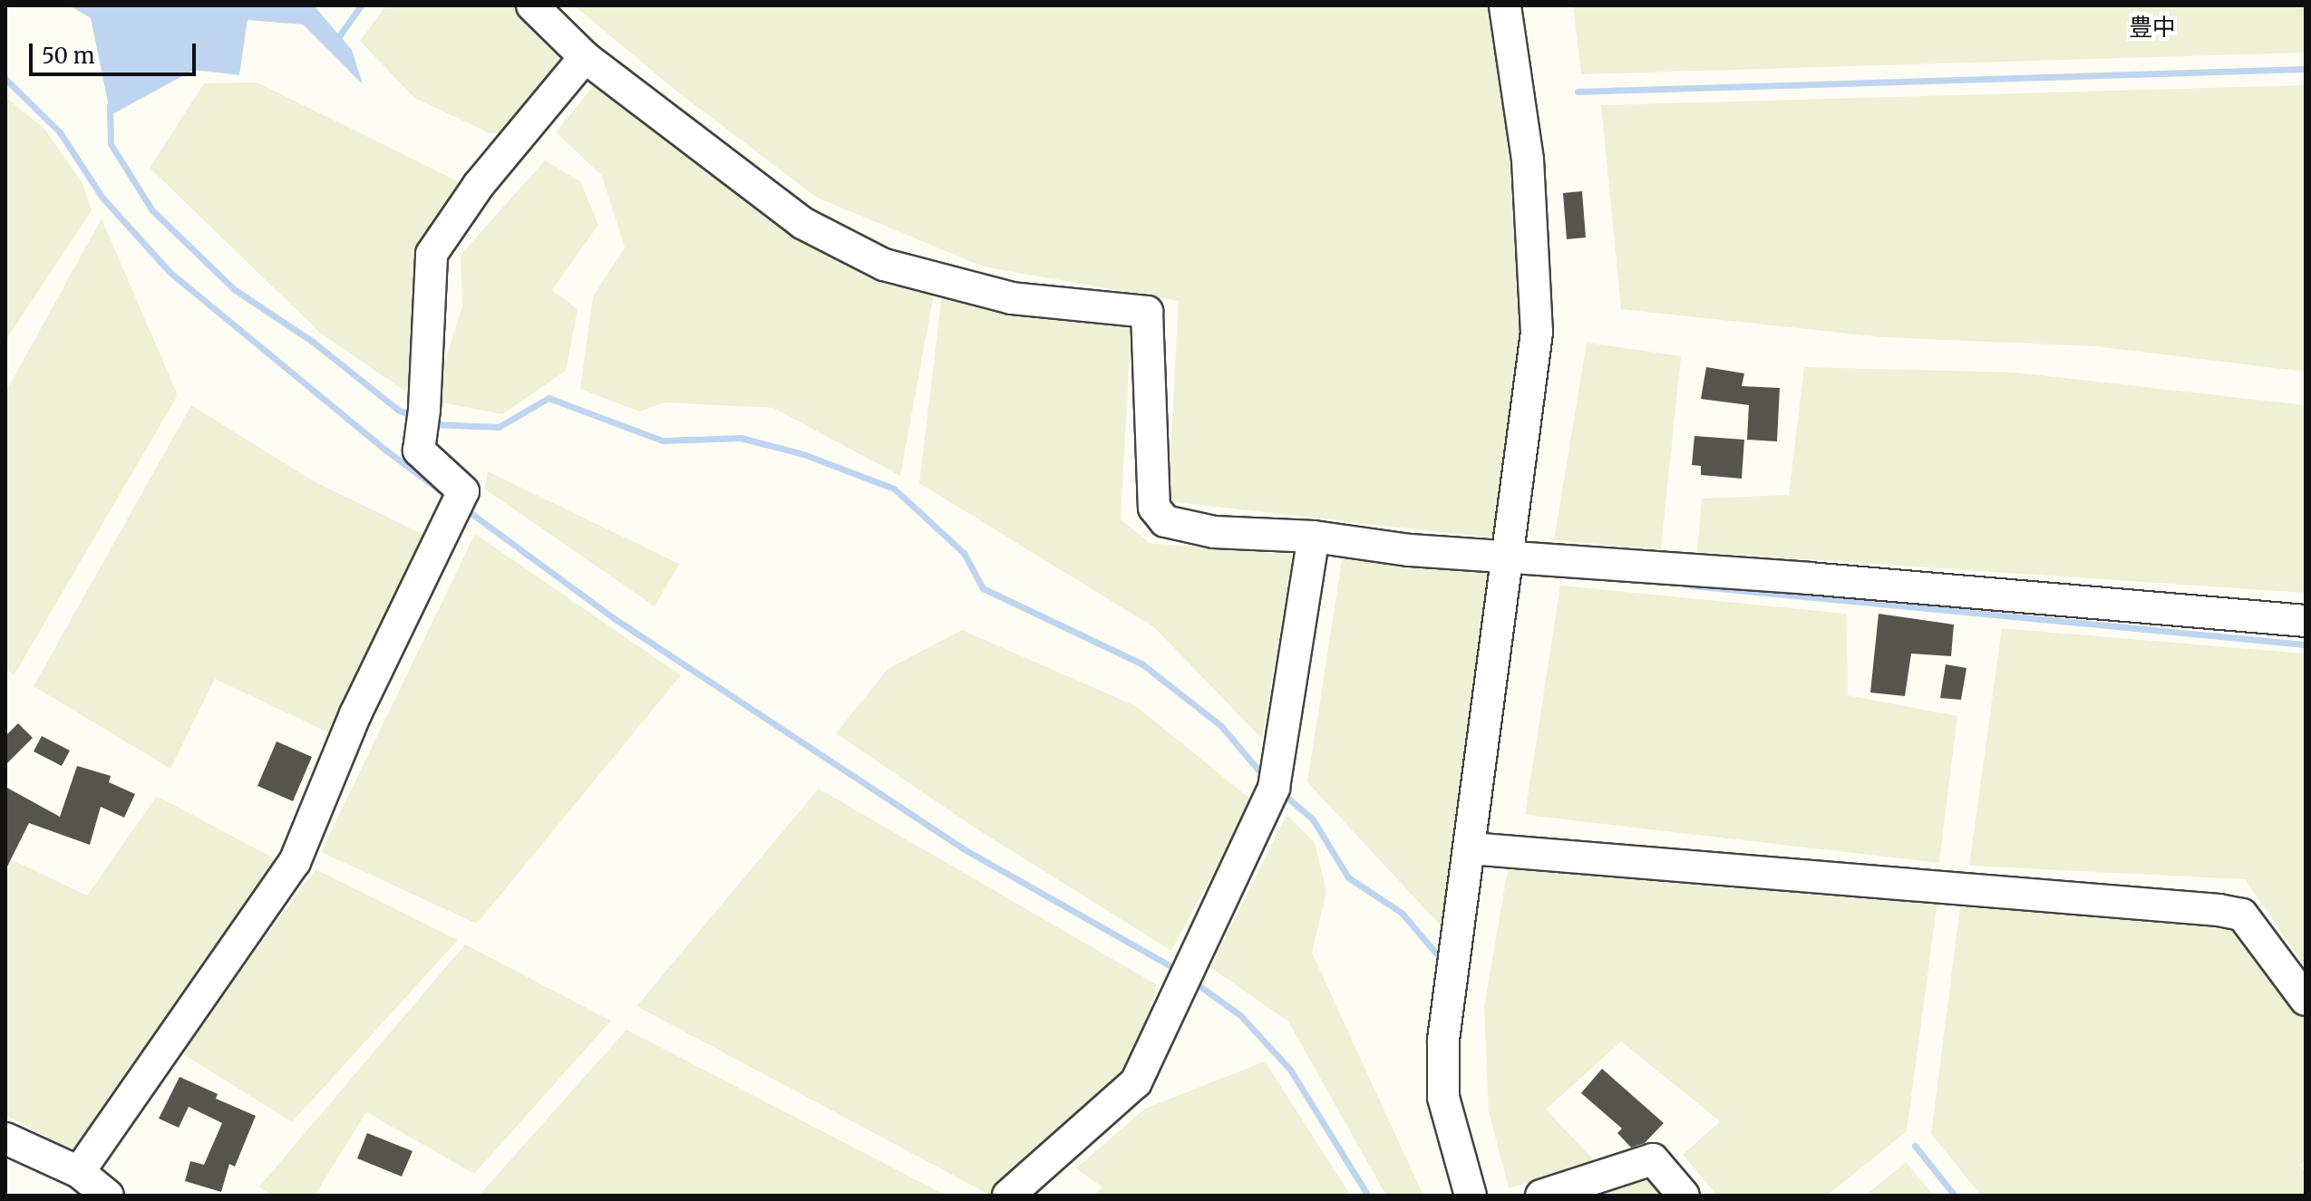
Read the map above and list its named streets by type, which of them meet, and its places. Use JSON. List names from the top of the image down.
{
  "districts": ["豊中"],
  "scale_bar": "50 m"
}
